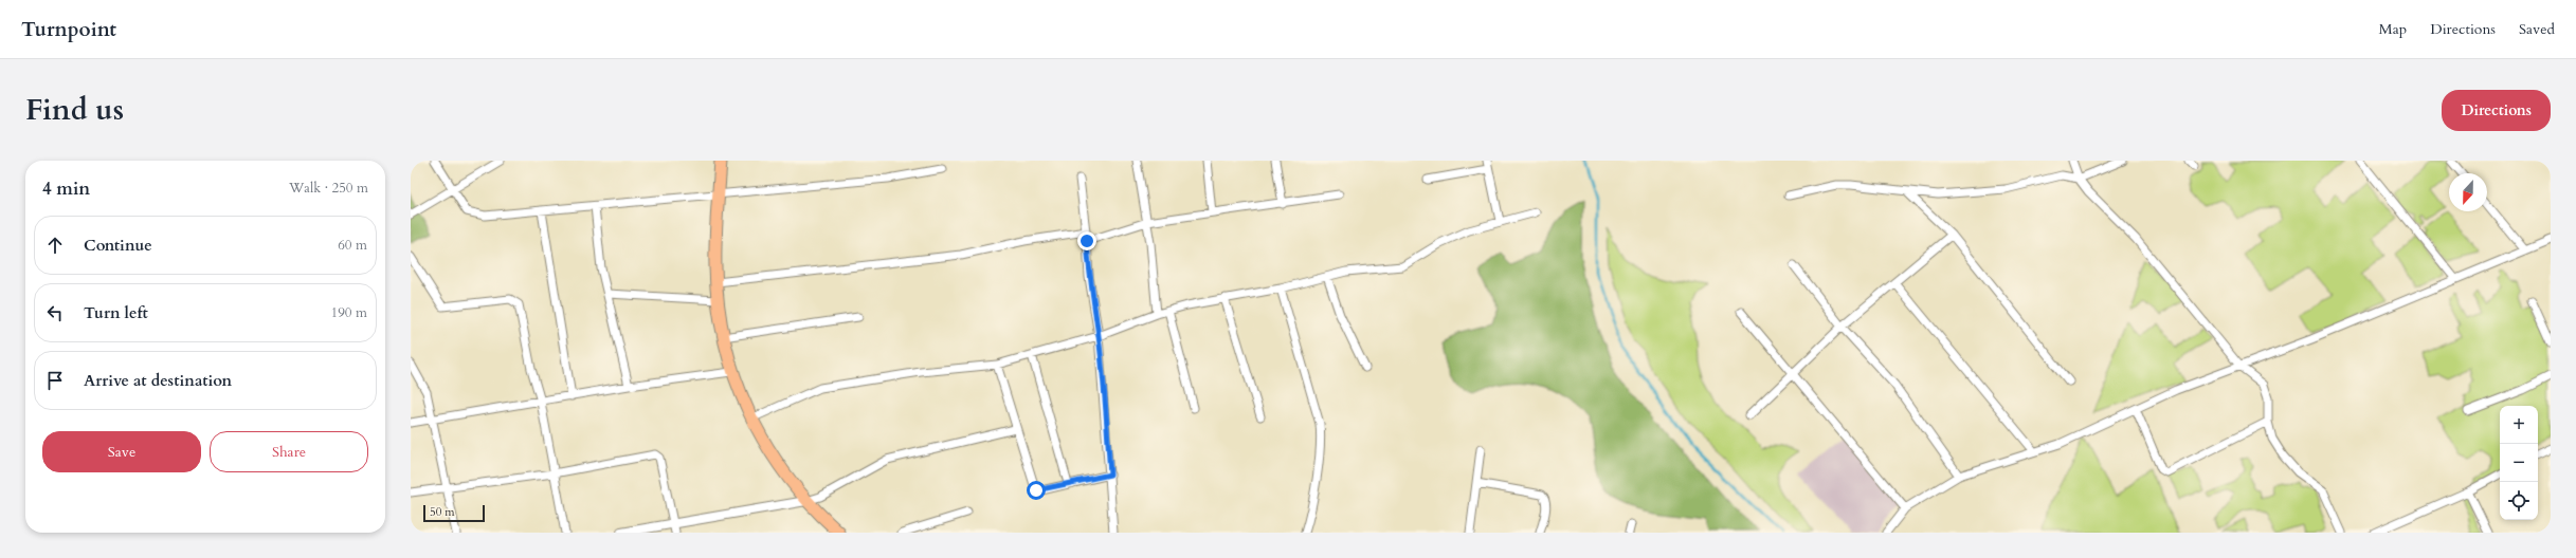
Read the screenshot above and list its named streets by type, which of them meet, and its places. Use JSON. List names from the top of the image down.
{
  "scale_bar": "50 m",
  "north": "bottom",
  "page": {
    "header": "Turnpoint",
    "nav": ["Map", "Directions", "Saved"],
    "title": "Find us",
    "buttons": [
      "Directions",
      ["Save", "Share"]
    ],
    "heading": ["4 min", "Walk · 250 m"],
    "list": [
      ["Continue", "60 m"],
      ["Turn left", "190 m"],
      "Arrive at destination"
    ],
    "map_buttons": ["+", "−"],
    "scale": "50 m"
  }
}
